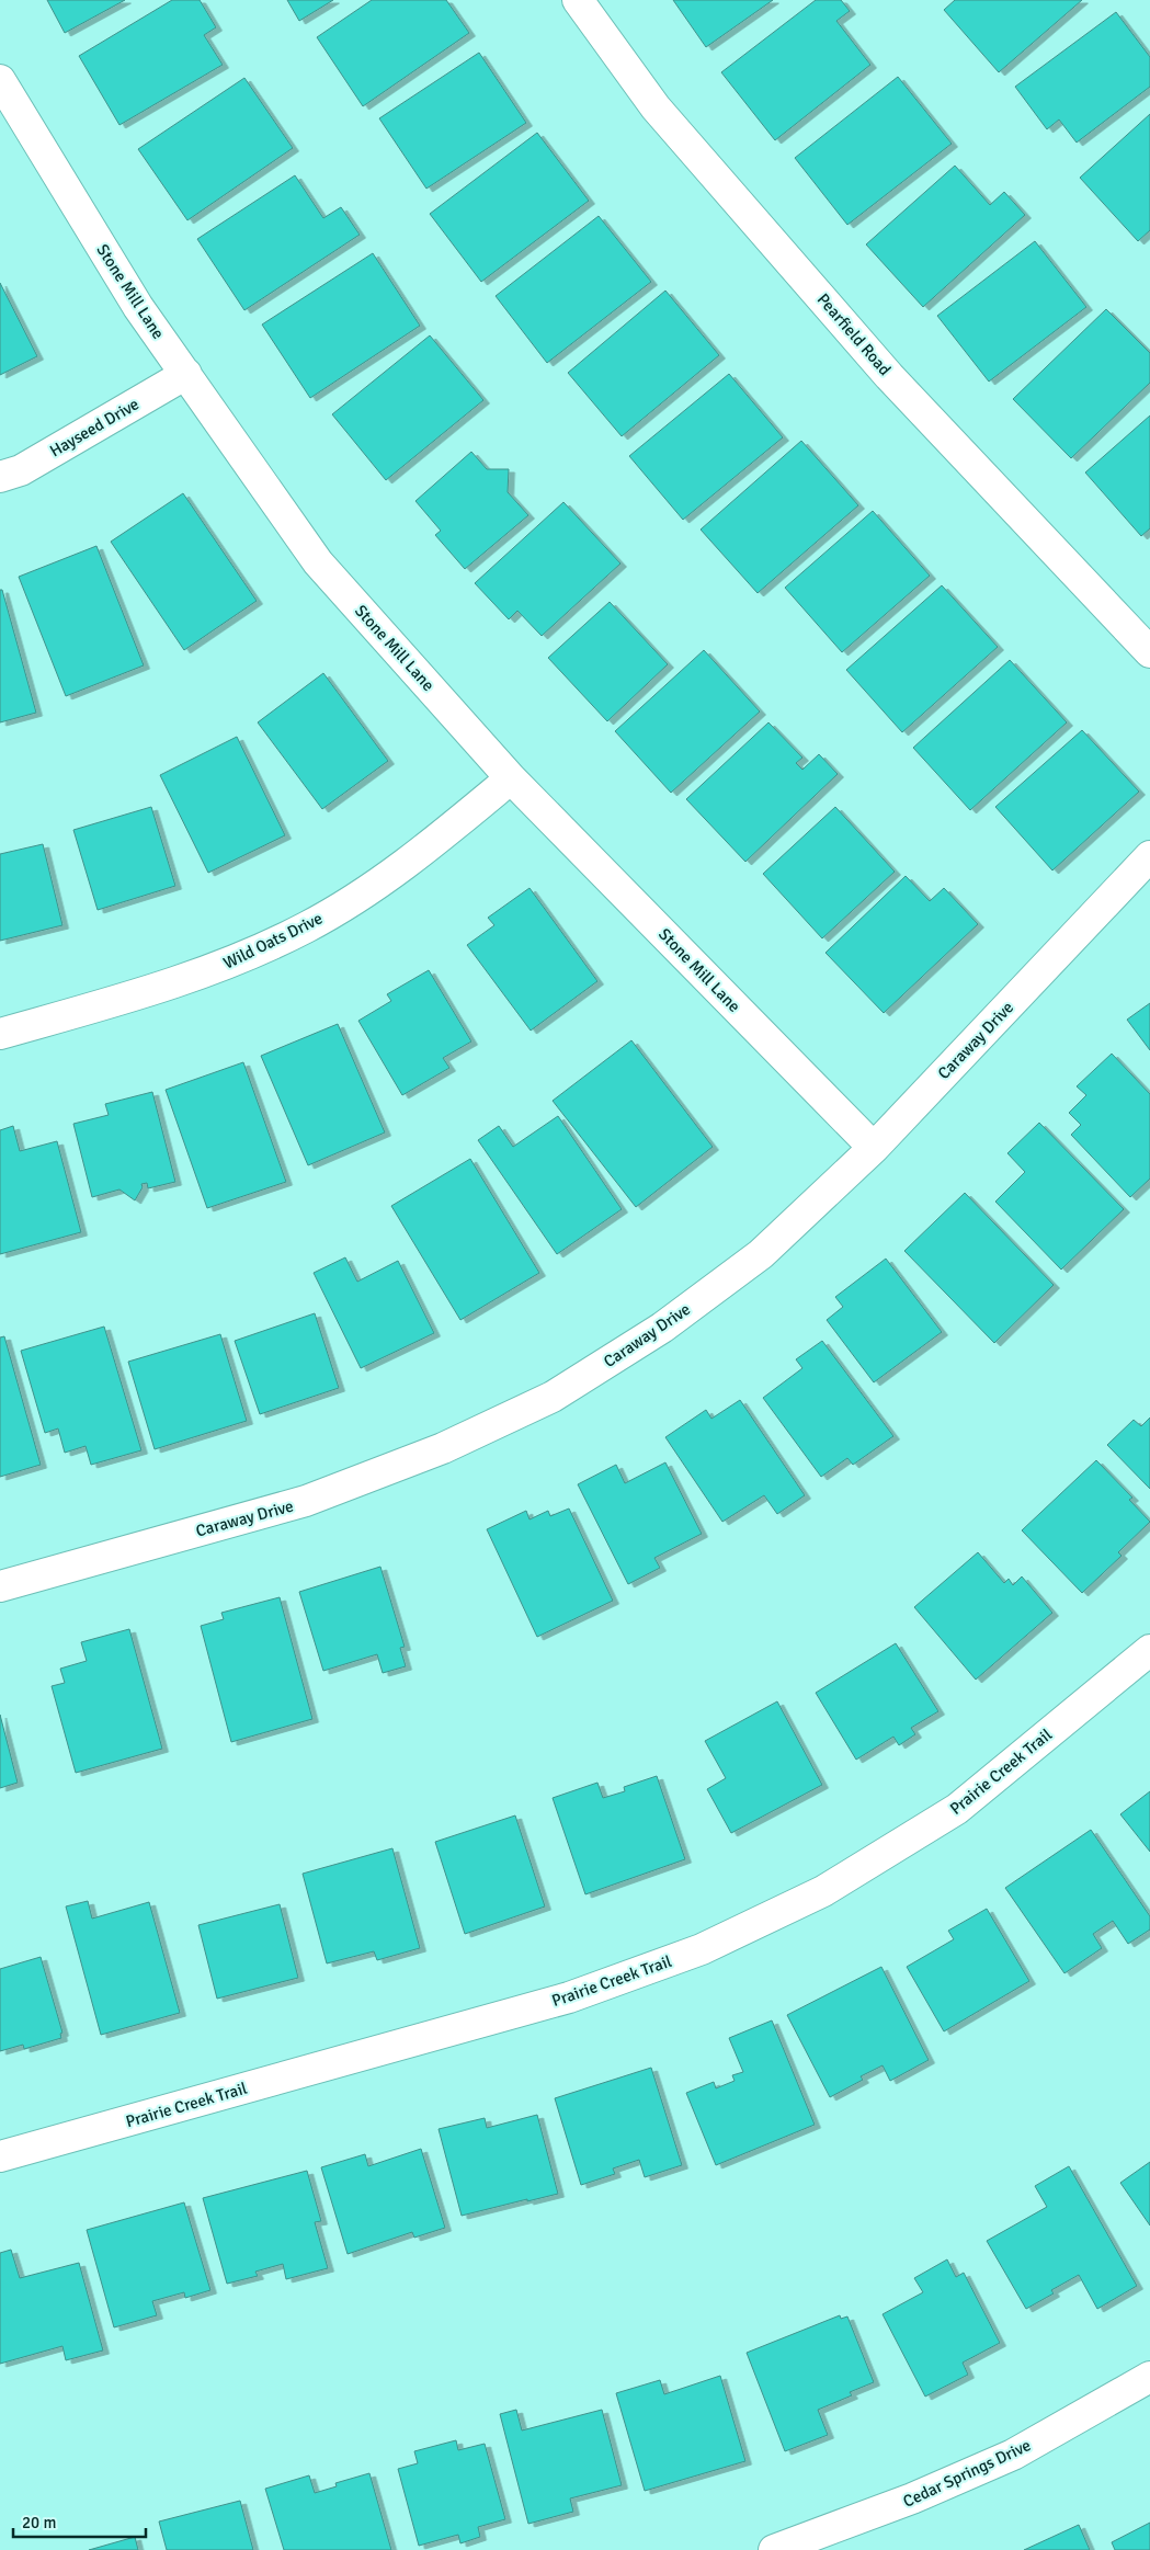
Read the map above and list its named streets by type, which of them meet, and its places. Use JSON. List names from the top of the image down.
{
  "streets": {
    "street": [
      "Stone Mill Lane",
      "Pearfield Road",
      "Hayseed Drive",
      "Wild Oats Drive",
      "Caraway Drive",
      "Prairie Creek Trail",
      "Cedar Springs Drive"
    ]
  },
  "crossings": [
    ["Stone Mill Lane", "Hayseed Drive"],
    ["Stone Mill Lane", "Wild Oats Drive"],
    ["Stone Mill Lane", "Caraway Drive"]
  ],
  "scale_bar": "20 m"
}
